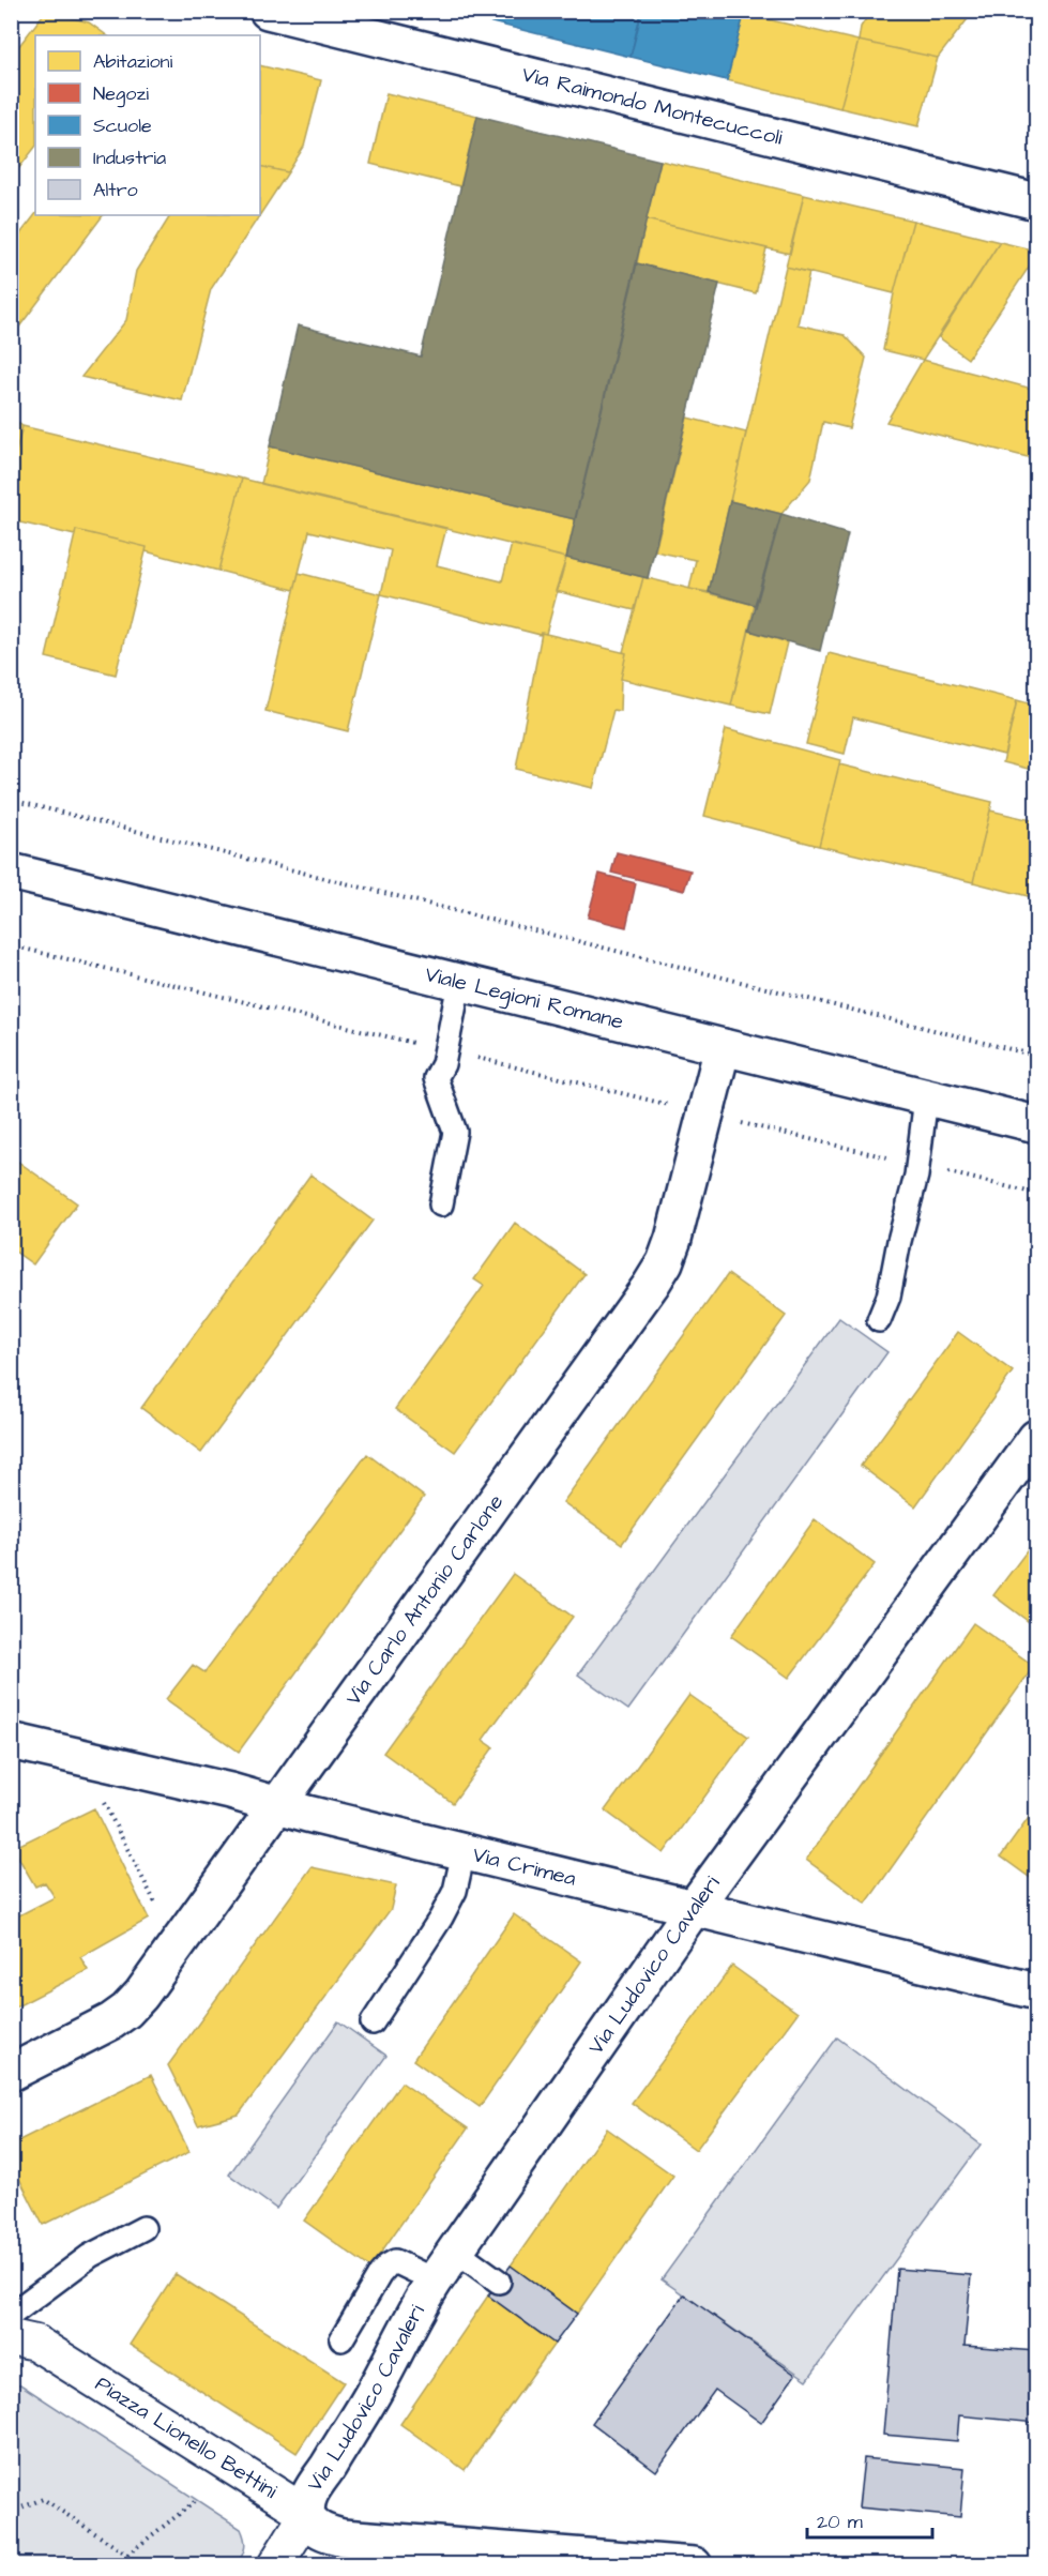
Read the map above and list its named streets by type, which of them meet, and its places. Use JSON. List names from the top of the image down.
{
  "streets": {
    "street": [
      "Via Raimondo Montecuccoli",
      "Viale Legioni Romane",
      "Via Carlo Antonio Carlone",
      "Via Crimea",
      "Via Ludovico Cavaleri",
      "Piazza Lionello Bettini"
    ]
  },
  "crossings": [
    ["Viale Legioni Romane", "Via Carlo Antonio Carlone"],
    ["Via Carlo Antonio Carlone", "Via Crimea"],
    ["Via Crimea", "Via Ludovico Cavaleri"],
    ["Via Ludovico Cavaleri", "Piazza Lionello Bettini"]
  ],
  "legend": [
    "Abitazioni",
    "Negozi",
    "Scuole",
    "Industria",
    "Altro"
  ],
  "scale_bar": "20 m"
}
